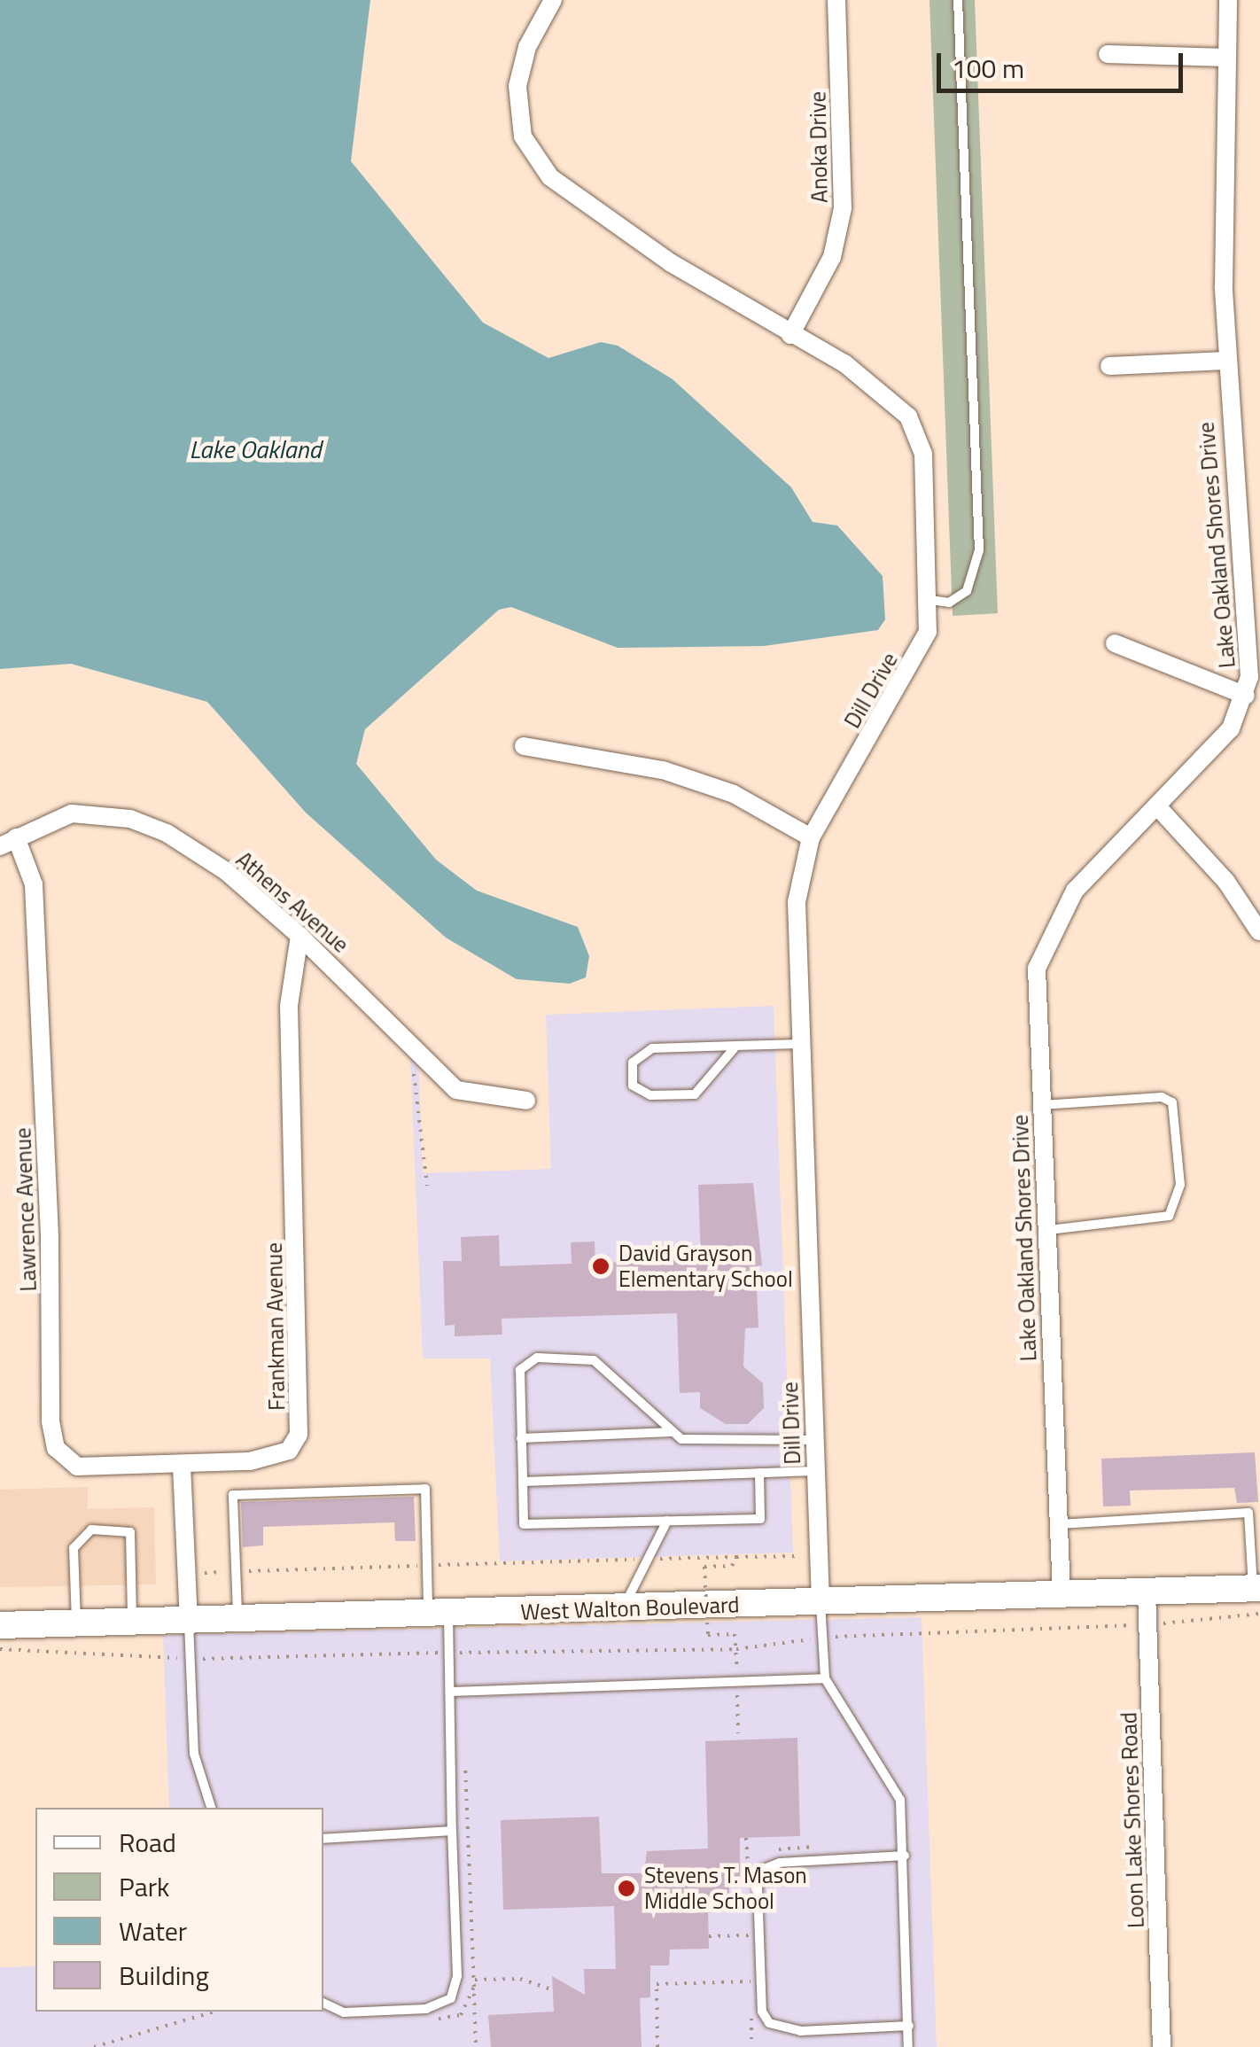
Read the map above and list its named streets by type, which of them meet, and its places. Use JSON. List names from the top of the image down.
{
  "streets": {
    "main road": ["West Walton Boulevard"],
    "street": [
      "Anoka Drive",
      "Lake Oakland Shores Drive",
      "Dill Drive",
      "Athens Avenue",
      "Lawrence Avenue",
      "Frankman Avenue",
      "Loon Lake Shores Road"
    ]
  },
  "crossings": [
    ["Anoka Drive", "Dill Drive"],
    ["Lake Oakland Shores Drive", "West Walton Boulevard"],
    ["Dill Drive", "West Walton Boulevard"],
    ["Athens Avenue", "Lawrence Avenue"],
    ["Athens Avenue", "Frankman Avenue"],
    ["Lawrence Avenue", "Frankman Avenue"],
    ["West Walton Boulevard", "Loon Lake Shores Road"]
  ],
  "water": ["Lake Oakland"],
  "places": ["David Grayson Elementary School", "Stevens T. Mason Middle School"],
  "legend": [
    "Road",
    "Park",
    "Water",
    "Building"
  ],
  "scale_bar": "100 m"
}
